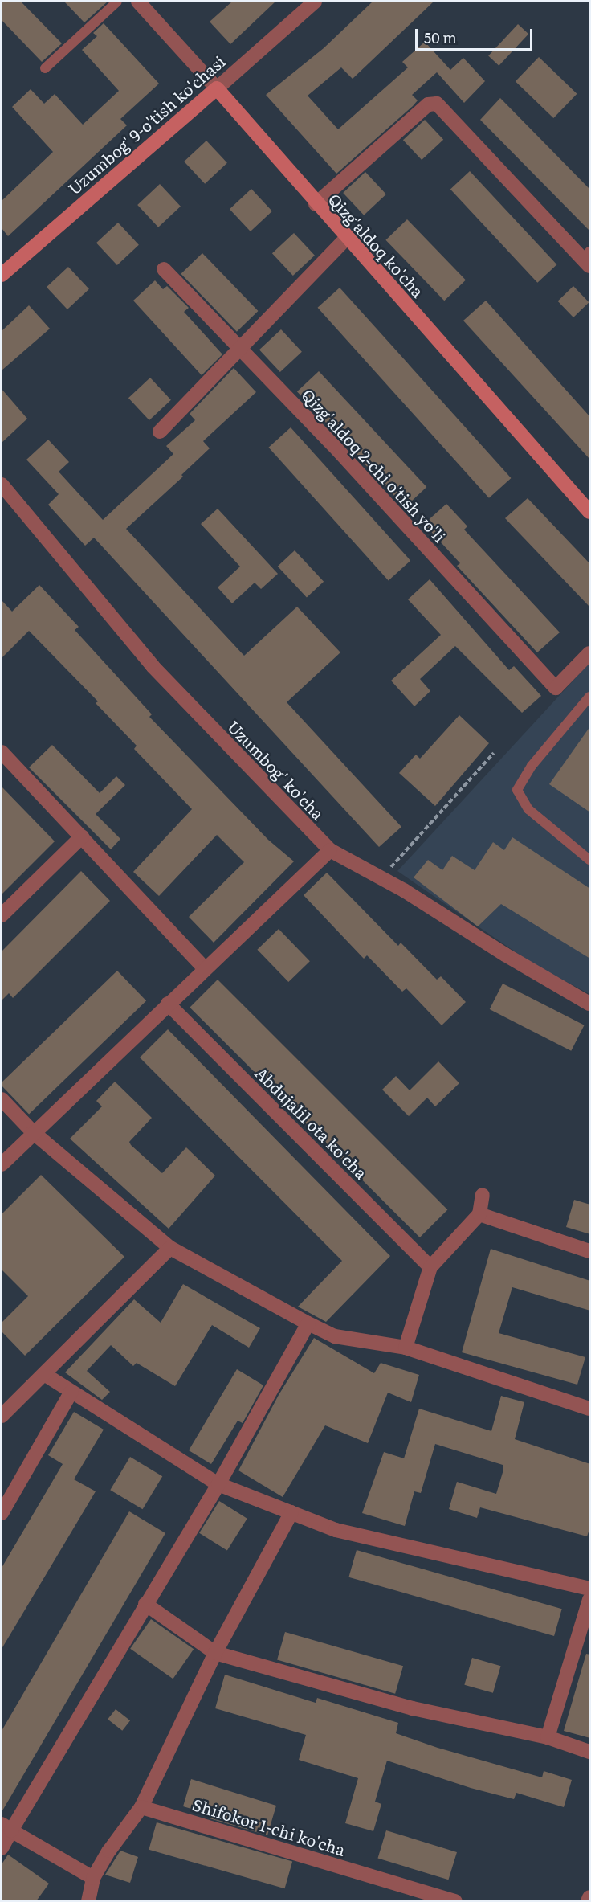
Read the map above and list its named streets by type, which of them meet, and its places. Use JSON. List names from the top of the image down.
{
  "streets": {
    "street": [
      "Uzumbog' 9-o'tish ko'chasi",
      "Qizg'aldoq ko'cha",
      "Qizg'aldoq 2-chi o'tish yo'li",
      "Uzumbog' ko'cha",
      "Abdujalil ota ko'cha",
      "Shifokor 1-chi ko'cha"
    ]
  },
  "crossings": [
    ["Uzumbog' 9-o'tish ko'chasi", "Qizg'aldoq ko'cha"]
  ],
  "scale_bar": "50 m"
}
